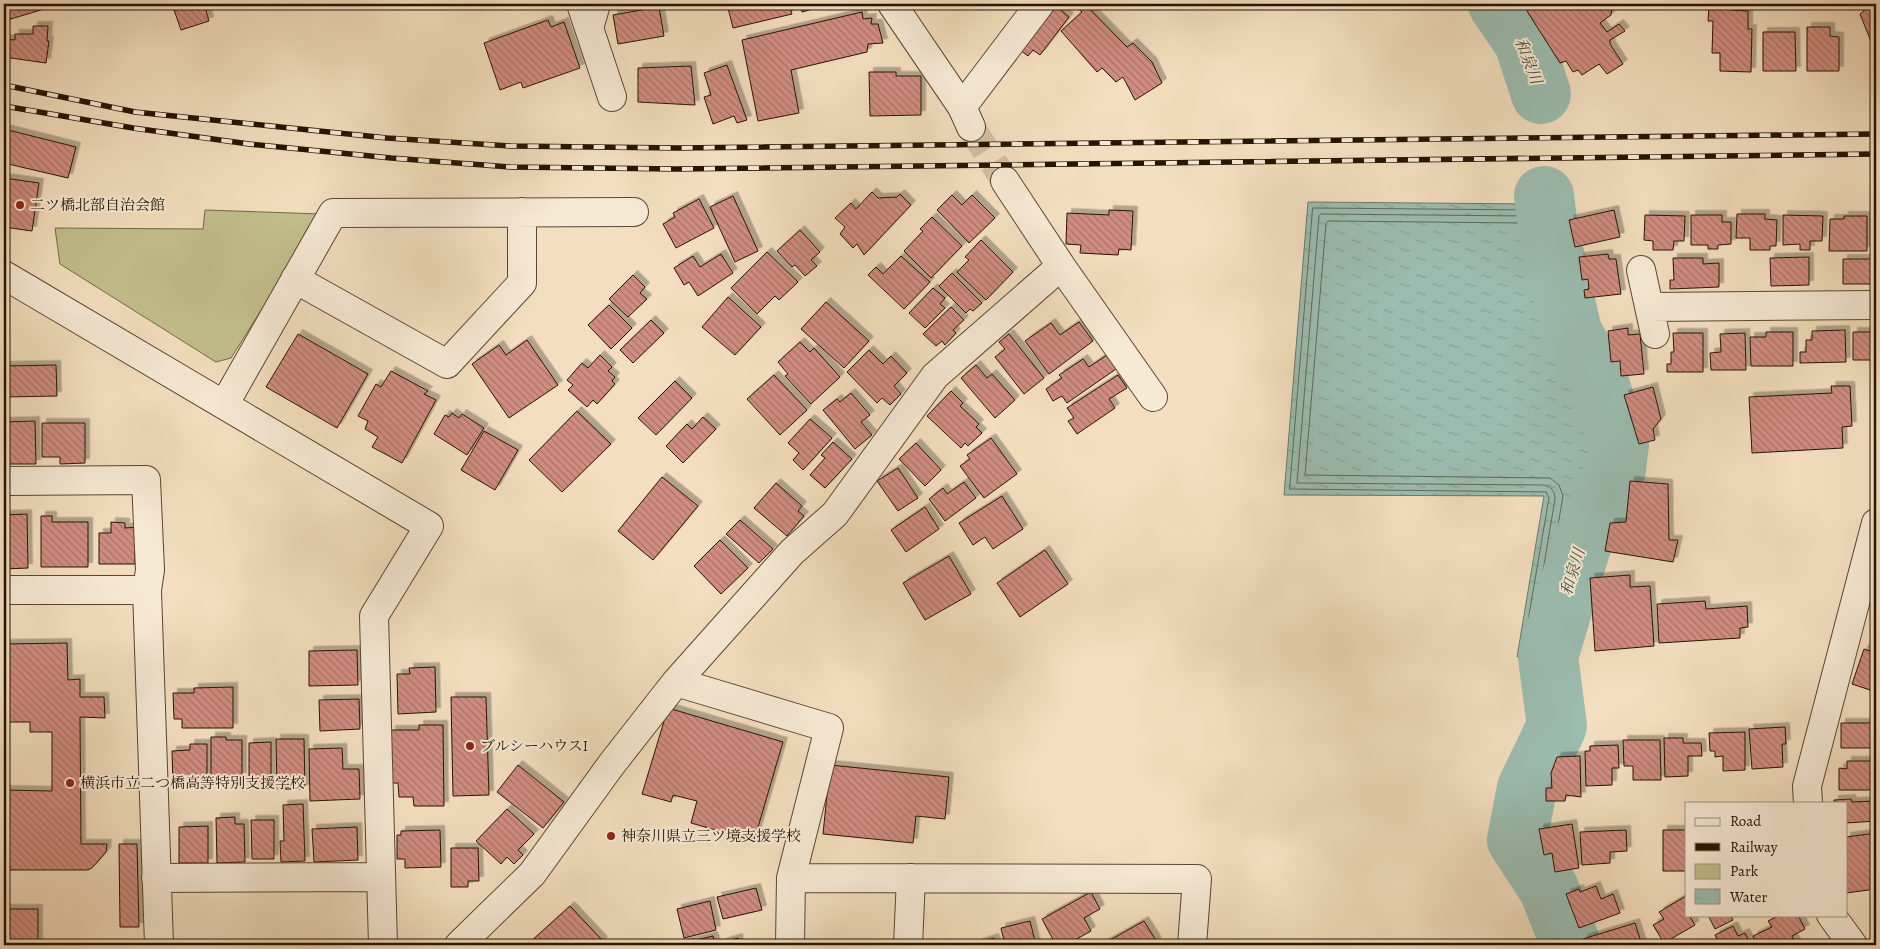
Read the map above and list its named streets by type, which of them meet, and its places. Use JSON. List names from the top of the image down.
{
  "water": ["和泉川"],
  "places": [
    "二ツ橋北部自治会館",
    "ブルシーハウスI",
    "横浜市立二つ橋高等特別支援学校",
    "神奈川県立三ツ境支援学校"
  ],
  "legend": [
    "Road",
    "Railway",
    "Park",
    "Water"
  ]
}
